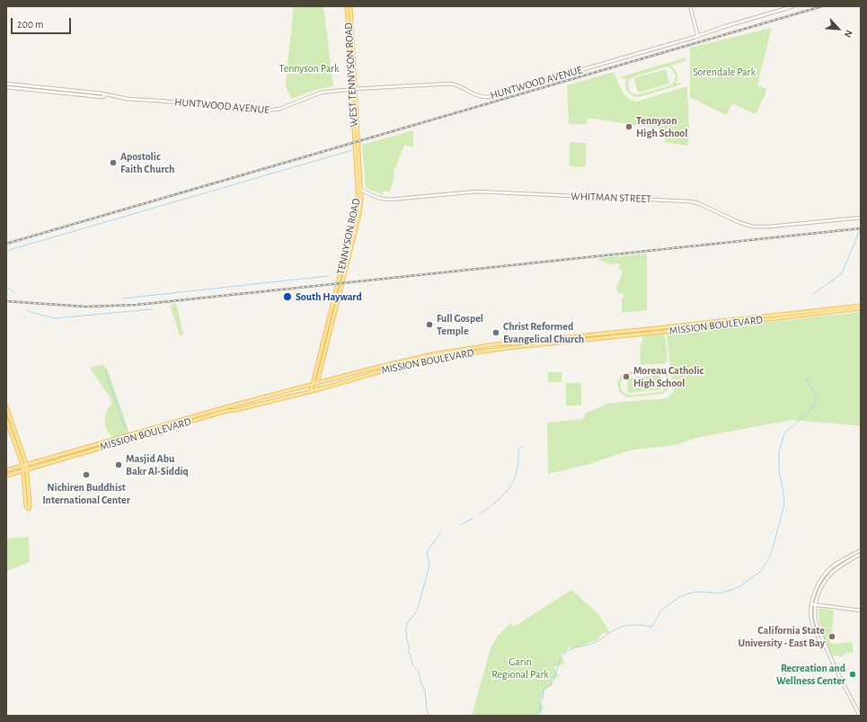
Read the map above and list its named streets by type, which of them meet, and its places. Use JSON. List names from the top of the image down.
{
  "streets": {
    "main road": ["WEST TENNYSON ROAD", "TENNYSON ROAD", "MISSION BOULEVARD"],
    "street": ["HUNTWOOD AVENUE", "WHITMAN STREET"]
  },
  "crossings": [
    ["WEST TENNYSON ROAD", "HUNTWOOD AVENUE"],
    ["WEST TENNYSON ROAD", "TENNYSON ROAD"],
    ["WHITMAN STREET", "TENNYSON ROAD"],
    ["TENNYSON ROAD", "MISSION BOULEVARD"]
  ],
  "parks": ["Tennyson Park", "Sorendale Park", "Garin Regional Park"],
  "places": [
    "Tennyson High School",
    "Apostolic Faith Church",
    "South Hayward",
    "Full Gospel Temple",
    "Christ Reformed Evangelical Church",
    "Moreau Catholic High School",
    "Masjid Abu Bakr Al-Siddiq",
    "Nichiren Buddhist International Center",
    "California State University - East Bay",
    "Recreation and Wellness Center"
  ],
  "scale_bar": "200 m",
  "north": "bottom right"
}
